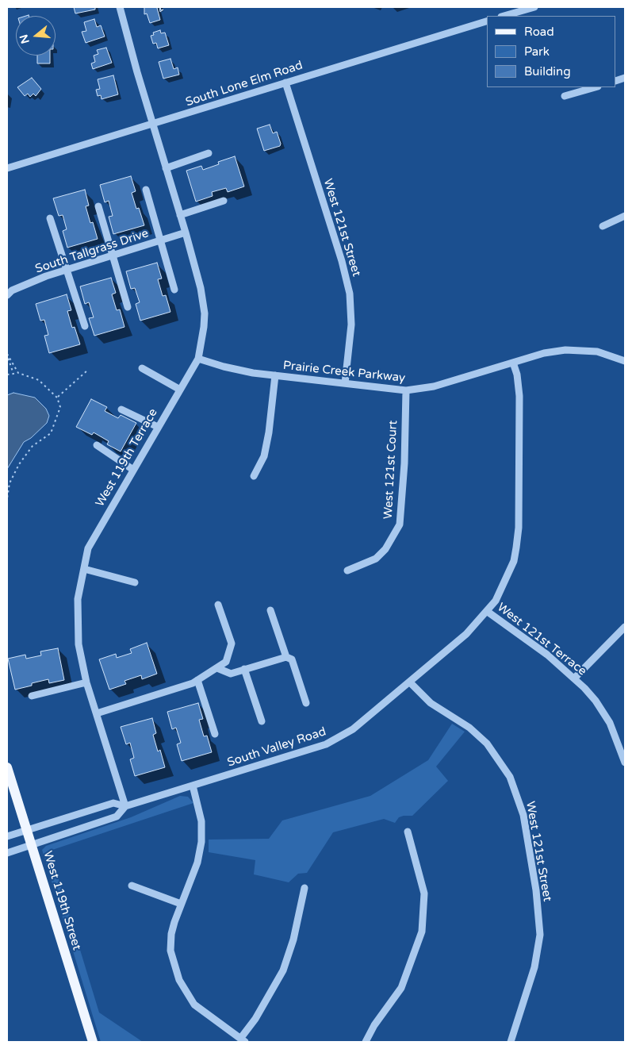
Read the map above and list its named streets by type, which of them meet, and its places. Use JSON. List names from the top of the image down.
{
  "streets": {
    "main road": ["West 119th Street"],
    "street": [
      "South Lone Elm Road",
      "West 121st Street",
      "South Tallgrass Drive",
      "Prairie Creek Parkway",
      "West 119th Terrace",
      "West 121st Court",
      "West 121st Terrace",
      "South Valley Road"
    ]
  },
  "crossings": [
    ["South Lone Elm Road", "West 121st Street"],
    ["South Lone Elm Road", "West 119th Terrace"],
    ["West 121st Street", "Prairie Creek Parkway"],
    ["West 121st Street", "South Valley Road"],
    ["South Tallgrass Drive", "West 119th Terrace"],
    ["Prairie Creek Parkway", "West 119th Terrace"],
    ["Prairie Creek Parkway", "West 121st Court"],
    ["Prairie Creek Parkway", "West 121st Terrace"],
    ["West 119th Terrace", "South Valley Road"],
    ["West 121st Terrace", "South Valley Road"],
    ["South Valley Road", "West 119th Street"]
  ],
  "legend": ["Road", "Park", "Building"],
  "north": "left"
}
